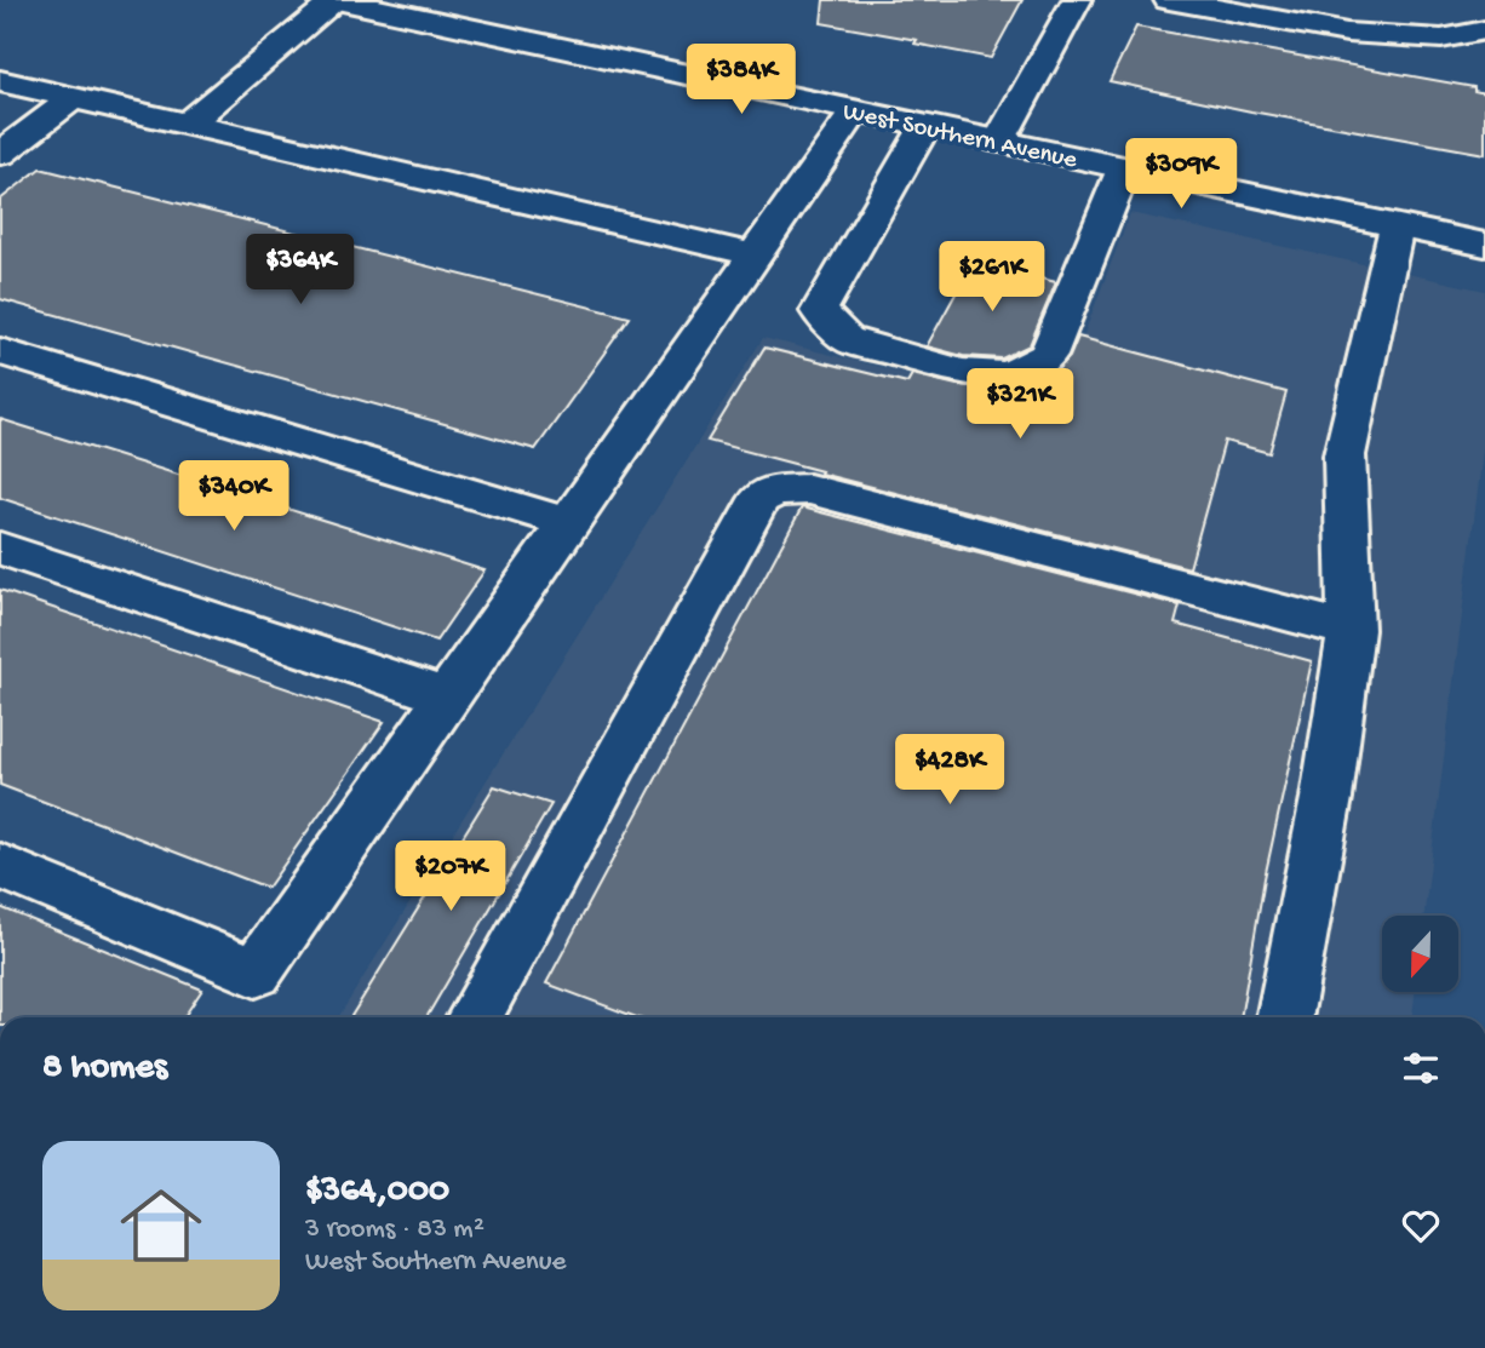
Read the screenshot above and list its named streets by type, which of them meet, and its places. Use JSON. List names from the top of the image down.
{
  "streets": {
    "main road": ["West Southern Avenue"]
  },
  "north": "bottom",
  "page": {
    "price": [
      "$384K",
      "$309K",
      "$364K",
      "$261K",
      "$321K",
      "$340K",
      "$428K",
      "$207K"
    ],
    "heading": "8 homes",
    "list": [
      {
        "name": "$364,000",
        "note": "3 rooms · 83 m² · West Southern Avenue"
      }
    ]
  }
}
